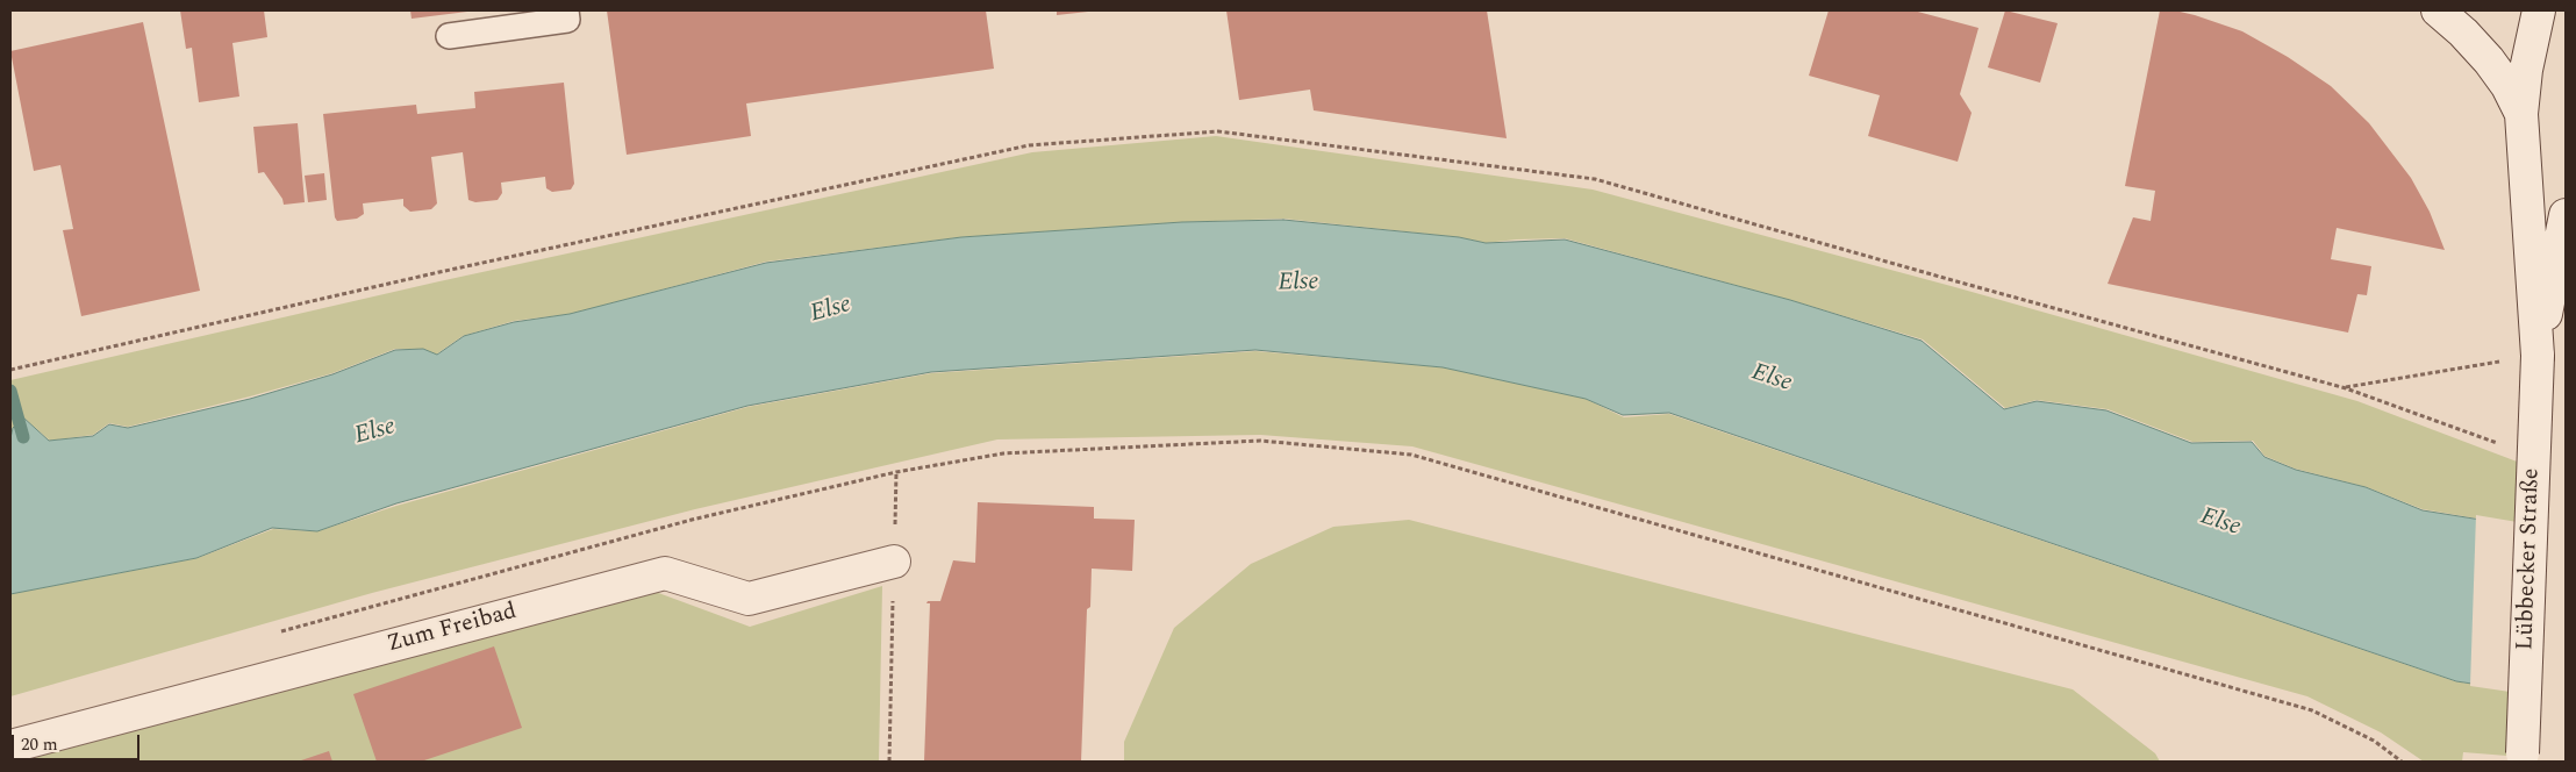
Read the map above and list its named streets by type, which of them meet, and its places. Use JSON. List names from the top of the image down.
{
  "streets": {
    "main road": ["Lübbecker Straße", "Zum Freibad"]
  },
  "water": ["Else"],
  "scale_bar": "20 m"
}
